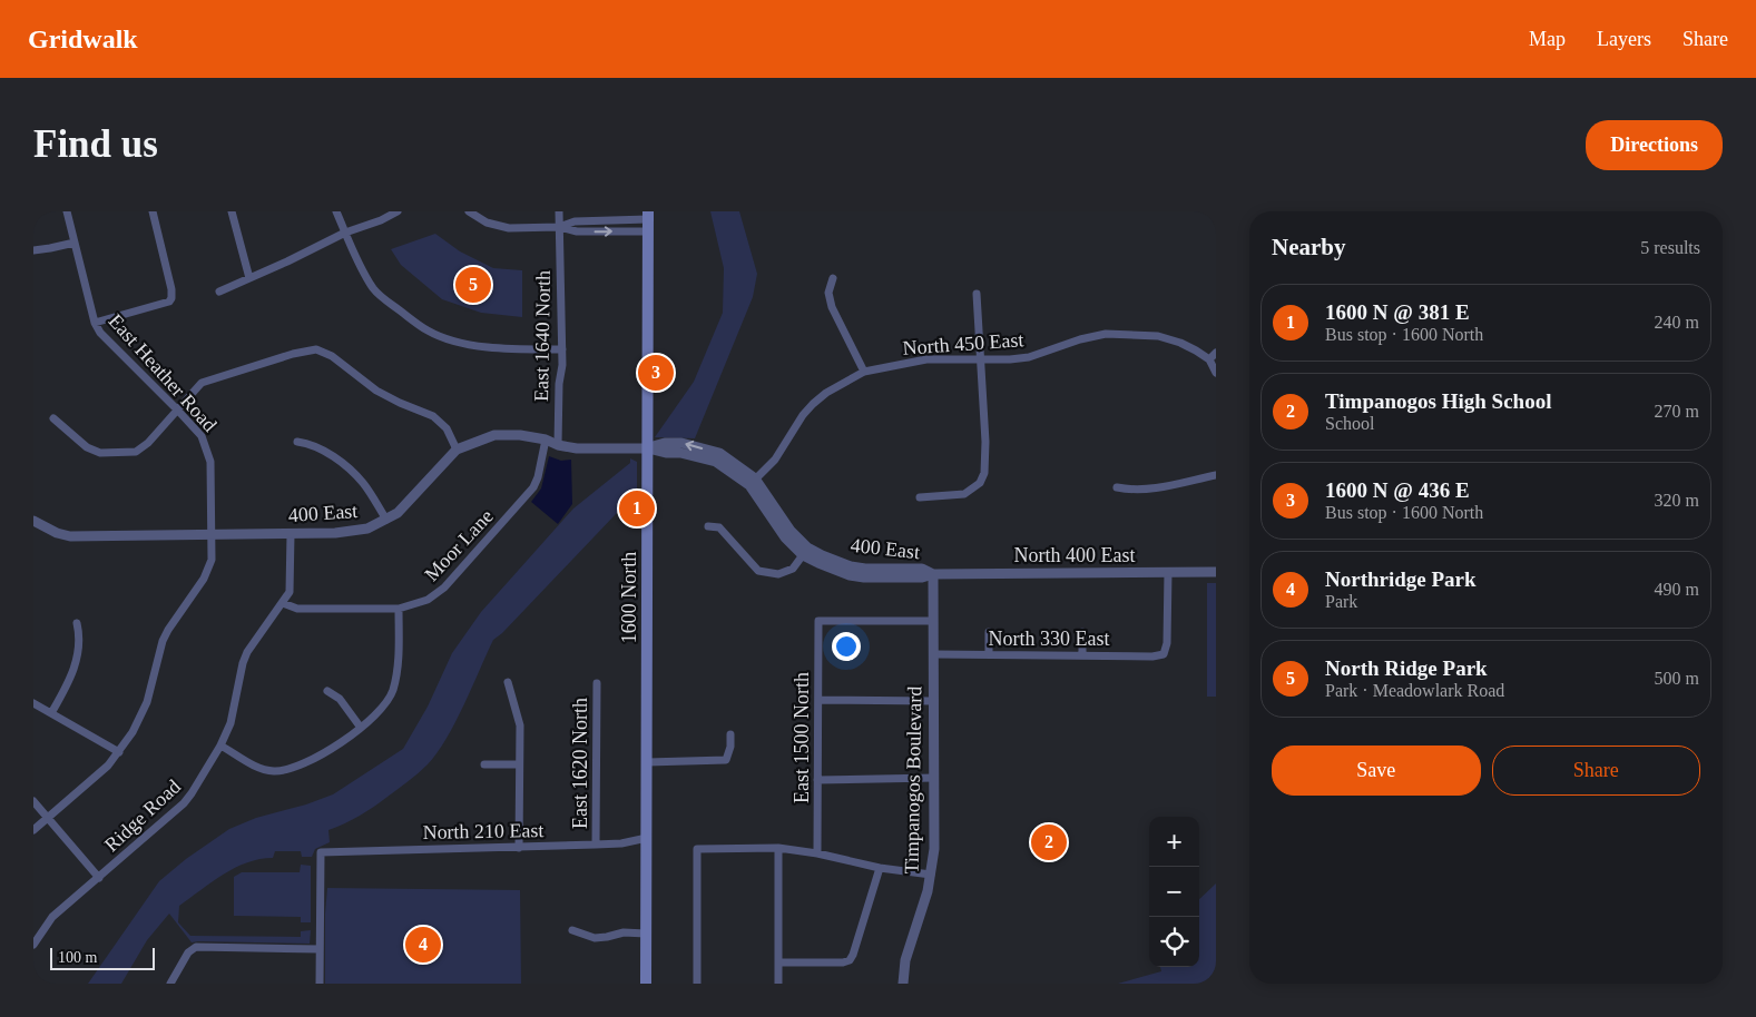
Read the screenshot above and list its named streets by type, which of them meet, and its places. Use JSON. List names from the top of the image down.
{
  "streets": {
    "main road": ["1600 North"],
    "street": [
      "East 1640 North",
      "North 450 East",
      "East Heather Road",
      "400 East",
      "Moor Lane",
      "North 400 East",
      "North 330 East",
      "East 1500 North",
      "East 1620 North",
      "Timpanogos Boulevard",
      "Ridge Road",
      "North 210 East"
    ]
  },
  "crossings": [
    ["East 1640 North", "400 East"],
    ["North 450 East", "400 East"],
    ["East Heather Road", "400 East"],
    ["400 East", "Moor Lane"],
    ["400 East", "North 400 East"],
    ["400 East", "1600 North"],
    ["400 East", "Timpanogos Boulevard"],
    ["400 East", "Ridge Road"],
    ["Moor Lane", "Ridge Road"],
    ["North 400 East", "North 330 East"],
    ["North 400 East", "Timpanogos Boulevard"],
    ["1600 North", "North 210 East"],
    ["North 330 East", "Timpanogos Boulevard"],
    ["East 1500 North", "Timpanogos Boulevard"],
    ["East 1620 North", "North 210 East"]
  ],
  "scale_bar": "100 m",
  "page": {
    "header": "Gridwalk",
    "nav": ["Map", "Layers", "Share"],
    "buttons": [
      "Directions",
      ["Save", "Share"]
    ],
    "title": "Find us",
    "heading": ["Nearby", "5 results"],
    "pins": [
      "5",
      "3",
      "1",
      "2",
      "4"
    ],
    "list": [
      {
        "mark": "1",
        "name": "1600 N @ 381 E",
        "note": "Bus stop · 1600 North",
        "value": "240 m"
      },
      {
        "mark": "2",
        "name": "Timpanogos High School",
        "note": "School",
        "value": "270 m"
      },
      {
        "mark": "3",
        "name": "1600 N @ 436 E",
        "note": "Bus stop · 1600 North",
        "value": "320 m"
      },
      {
        "mark": "4",
        "name": "Northridge Park",
        "note": "Park",
        "value": "490 m"
      },
      {
        "mark": "5",
        "name": "North Ridge Park",
        "note": "Park · Meadowlark Road",
        "value": "500 m"
      }
    ],
    "map_buttons": ["+", "−"],
    "scale": "100 m"
  }
}
